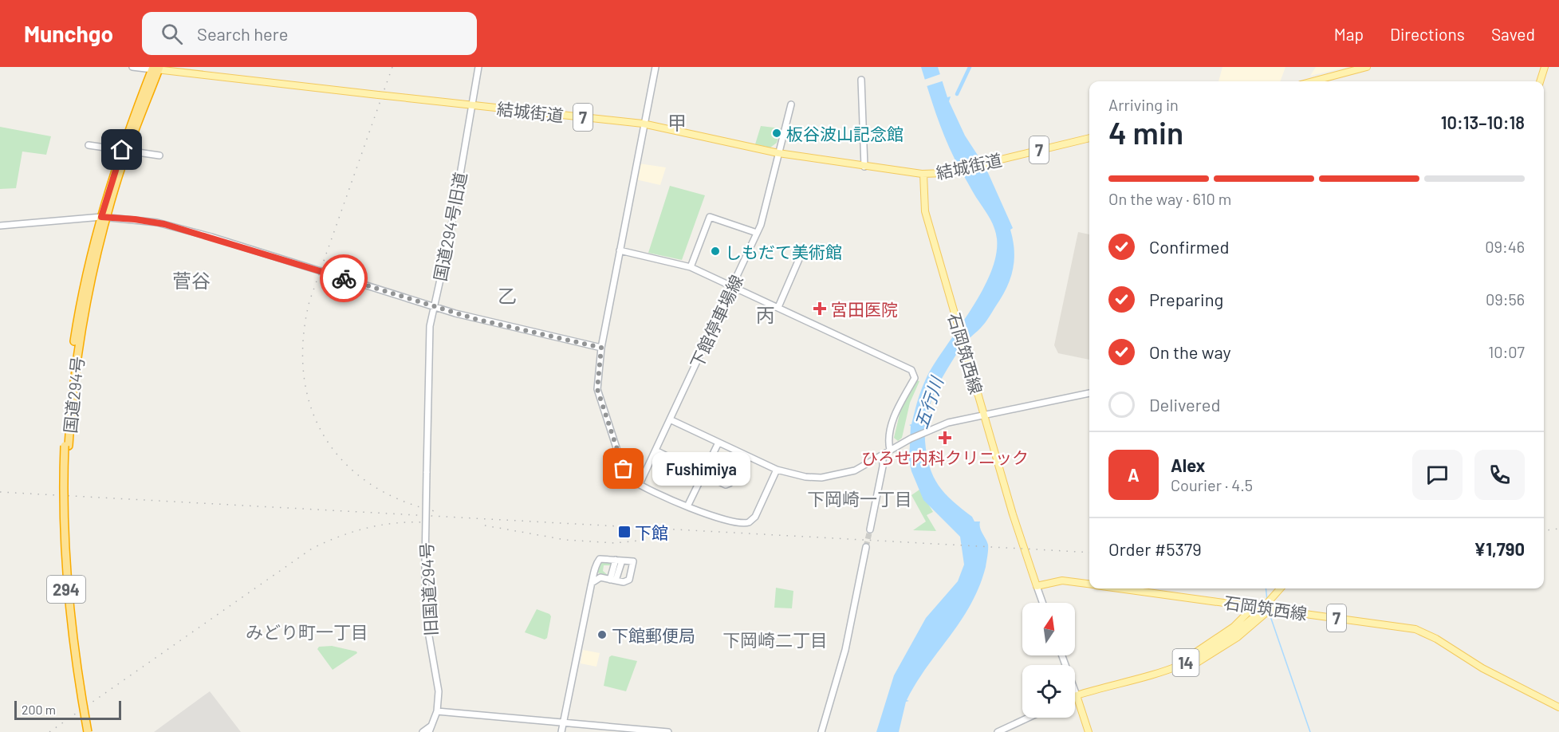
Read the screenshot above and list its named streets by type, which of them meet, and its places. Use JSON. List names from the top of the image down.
{
  "streets": {
    "highway": ["国道294号", "294"],
    "main road": [
      "結城街道",
      "7",
      "石岡筑西線",
      "14"
    ],
    "street": ["国道294号旧道", "下館停車場線", "旧国道294号"]
  },
  "crossings": [
    ["結城街道", "国道294号旧道"],
    ["結城街道", "下館停車場線"],
    ["結城街道", "石岡筑西線"],
    ["結城街道", "国道294号"],
    ["国道294号旧道", "旧国道294号"]
  ],
  "districts": [
    "甲",
    "菅谷",
    "乙",
    "丙",
    "下岡崎一丁目",
    "みどり町一丁目",
    "下岡崎二丁目"
  ],
  "water": ["五行川"],
  "places": {
    "other": [
      "板谷波山記念館",
      "しもだて美術館",
      "Fushimiya",
      "下館郵便局"
    ],
    "health": ["宮田医院", "ひろせ内科クリニック"],
    "transit": ["下館"]
  },
  "scale_bar": "200 m",
  "north": "top",
  "page": {
    "header": "Munchgo",
    "search": "Search here",
    "nav": ["Map", "Directions", "Saved"],
    "heading": ["4 min", "Arriving in", "10:13–10:18"],
    "panel": [
      "Alex",
      "Courier · 4.5",
      "Order #5379",
      "¥1,790"
    ],
    "bar": "On the way · 610 m",
    "list": [
      ["Confirmed", "09:46"],
      ["Preparing", "09:56"],
      ["On the way", "10:07"],
      "Delivered"
    ],
    "round": "A",
    "bubble": "Fushimiya",
    "scale": "200 m"
  }
}
